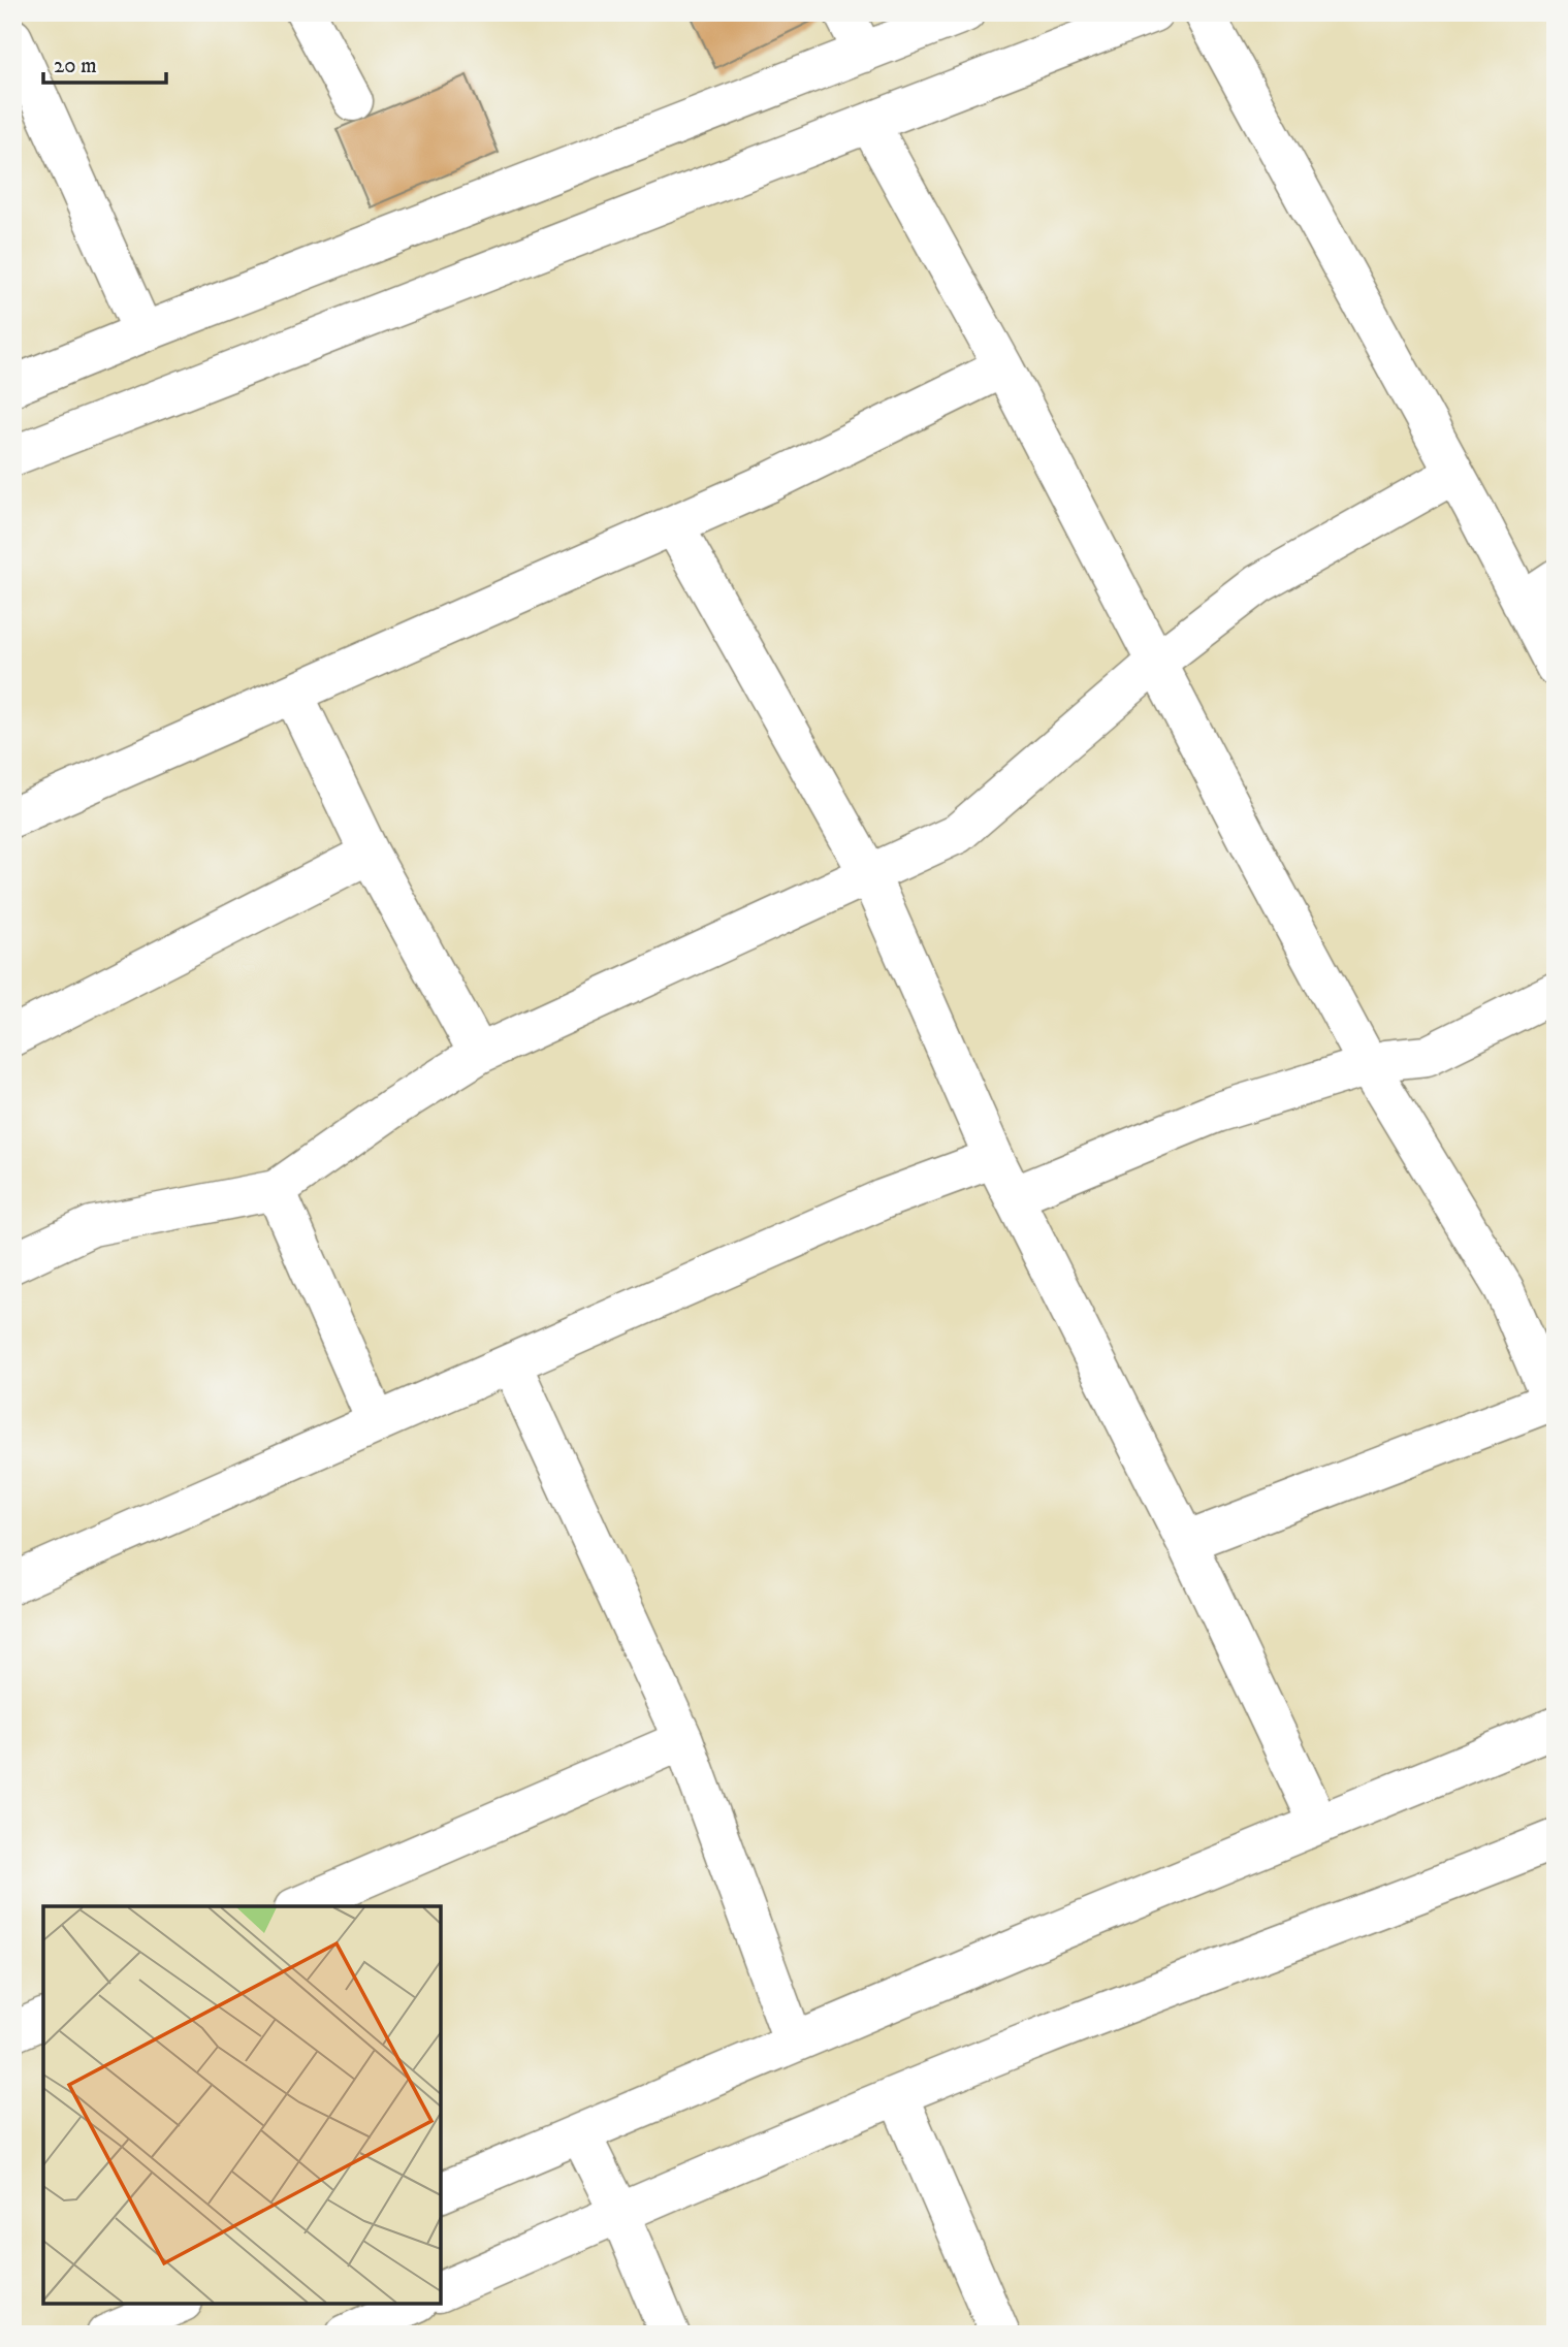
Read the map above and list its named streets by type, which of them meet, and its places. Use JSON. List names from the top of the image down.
{
  "scale_bar": "20 m"
}
